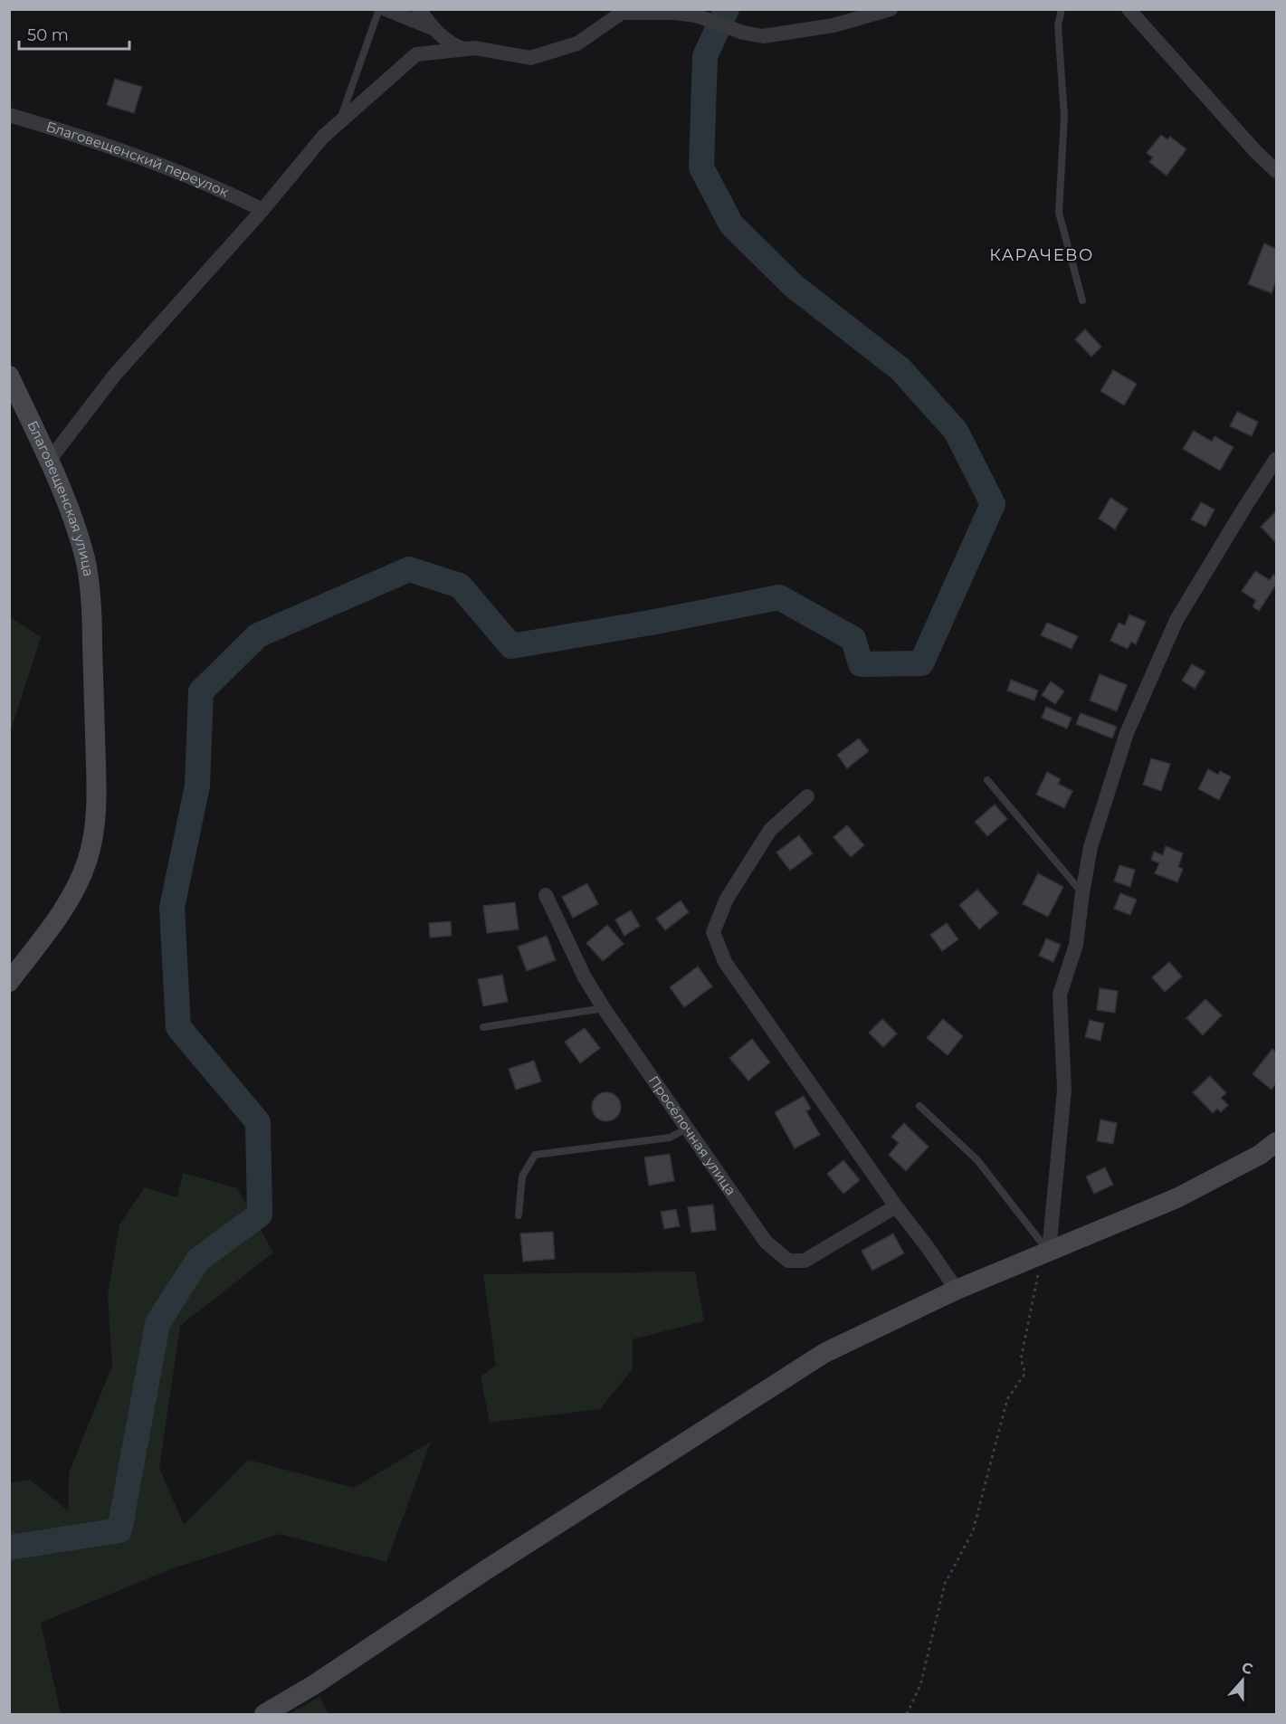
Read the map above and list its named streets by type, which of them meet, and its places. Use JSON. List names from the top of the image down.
{
  "streets": {
    "street": ["Благовещенский переулок", "Благовещенская улица", "Просёлочная улица"]
  },
  "districts": ["КАРАЧЕВО"],
  "scale_bar": "50 m",
  "north": "top"
}
